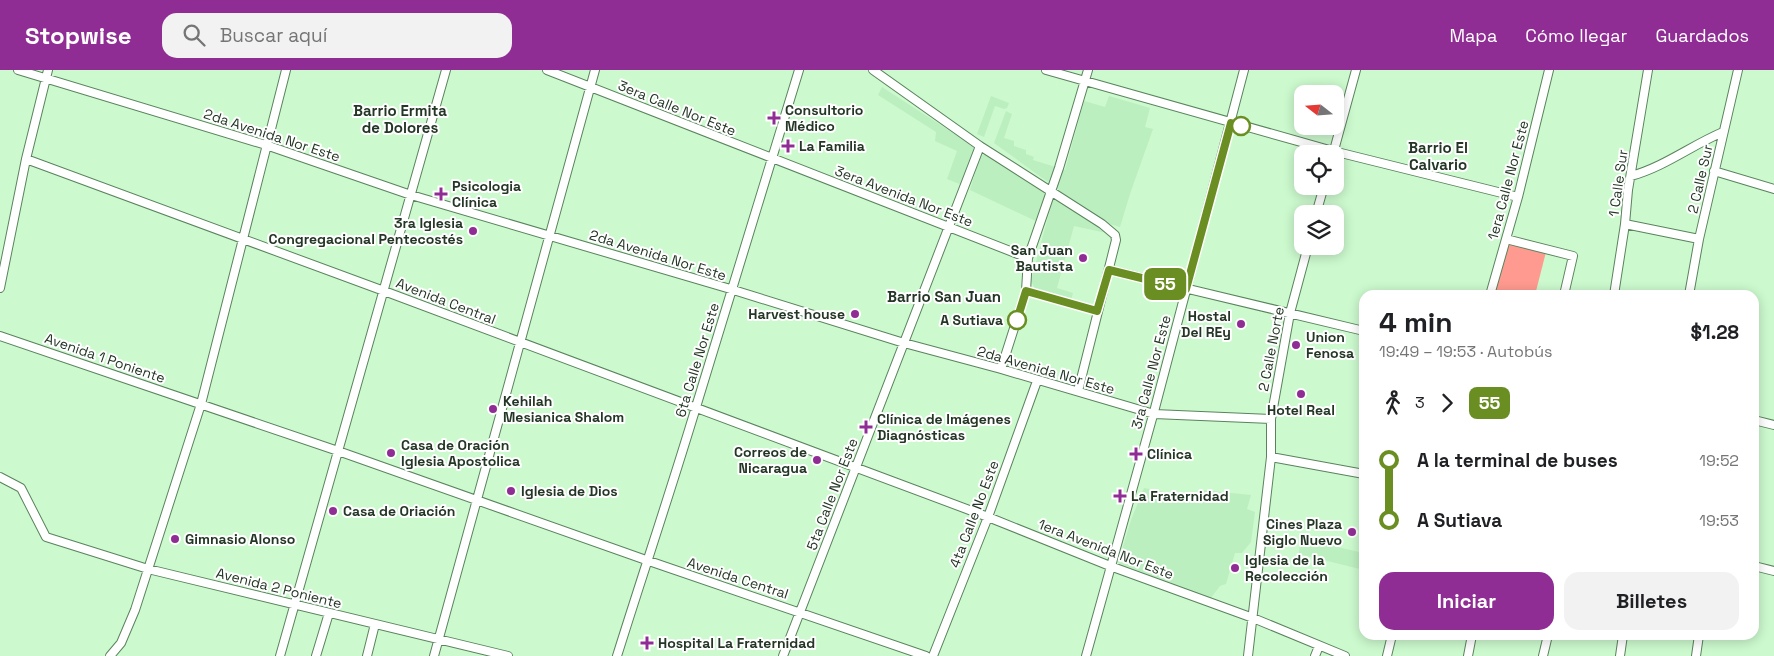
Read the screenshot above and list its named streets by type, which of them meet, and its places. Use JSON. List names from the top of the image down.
{
  "streets": {
    "street": [
      "3era Calle Nor Este",
      "2da Avenida Nor Este",
      "2 Calle Sur",
      "1era Calle Nor Este",
      "1 Calle Sur",
      "3era Avenida Nor Este",
      "Avenida Central",
      "2 Calle Norte",
      "Avenida 1 Poniente",
      "6ta Calle Nor Este",
      "3ra Calle Nor Este",
      "5ta Calle Nor Este",
      "4ta Calle No Este",
      "1era Avenida Nor Este",
      "Avenida 2 Poniente"
    ]
  },
  "crossings": [
    ["3era Calle Nor Este", "3era Avenida Nor Este"],
    ["3era Calle Nor Este", "6ta Calle Nor Este"],
    ["2da Avenida Nor Este", "2 Calle Norte"],
    ["2da Avenida Nor Este", "6ta Calle Nor Este"],
    ["2da Avenida Nor Este", "3ra Calle Nor Este"],
    ["2da Avenida Nor Este", "5ta Calle Nor Este"],
    ["2da Avenida Nor Este", "4ta Calle No Este"],
    ["2 Calle Sur", "1 Calle Sur"],
    ["3era Avenida Nor Este", "6ta Calle Nor Este"],
    ["3era Avenida Nor Este", "5ta Calle Nor Este"],
    ["Avenida Central", "Avenida 1 Poniente"],
    ["Avenida Central", "6ta Calle Nor Este"],
    ["Avenida Central", "5ta Calle Nor Este"],
    ["Avenida Central", "1era Avenida Nor Este"],
    ["2 Calle Norte", "1era Avenida Nor Este"],
    ["3ra Calle Nor Este", "1era Avenida Nor Este"],
    ["5ta Calle Nor Este", "1era Avenida Nor Este"],
    ["4ta Calle No Este", "1era Avenida Nor Este"]
  ],
  "districts": ["Barrio Ermita de Dolores", "Barrio El Calvario", "Barrio San Juan"],
  "places": {
    "health": [
      "Consultorio Médico",
      "La Familia",
      "Psicologia Clínica",
      "Clínica de Imágenes Diagnósticas",
      "Clínica",
      "La Fraternidad",
      "Hospital La Fraternidad"
    ],
    "other": [
      "3ra Iglesia Congregacional Pentecostés",
      "San Juan Bautista",
      "Harvest house",
      "A Sutiava",
      "Hostal Del REy",
      "Union Fenosa",
      "Hotel Real",
      "Kehilah Mesianica Shalom",
      "Casa de Oración Iglesia Apostolica",
      "Correos de Nicaragua",
      "Iglesia de Dios",
      "Casa de Oriación",
      "Cines Plaza Siglo Nuevo",
      "Gimnasio Alonso",
      "Iglesia de la Recolección"
    ]
  },
  "lines": ["bus line 55"],
  "north": "left",
  "page": {
    "header": "Stopwise",
    "search": "Buscar aquí",
    "nav": ["Mapa", "Cómo llegar", "Guardados"],
    "on_map": "55",
    "heading": ["4 min", "19:49 – 19:53 · Autobús", "$1.28"],
    "legs": ["3", "55"],
    "list": [
      {
        "name": "A la terminal de buses",
        "value": "19:52"
      },
      {
        "name": "A Sutiava",
        "value": "19:53"
      }
    ],
    "buttons": ["Iniciar", "Billetes"]
  }
}
